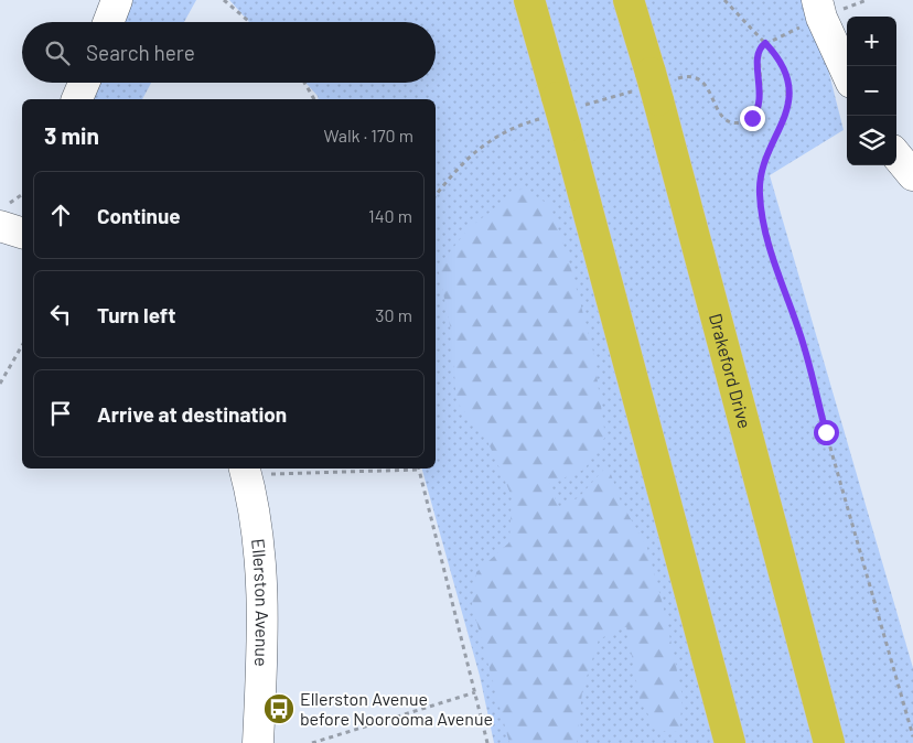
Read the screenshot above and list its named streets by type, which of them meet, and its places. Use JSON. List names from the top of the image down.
{
  "streets": {
    "highway": ["Drakeford Drive"],
    "street": ["Ellerston Avenue"]
  },
  "places": {
    "bus stop": ["Ellerston Avenue before Noorooma Avenue"]
  },
  "page": {
    "map_buttons": ["+", "−"],
    "search": "Search here",
    "heading": ["3 min", "Walk · 170 m"],
    "list": [
      ["Continue", "140 m"],
      ["Turn left", "30 m"],
      "Arrive at destination"
    ]
  }
}
